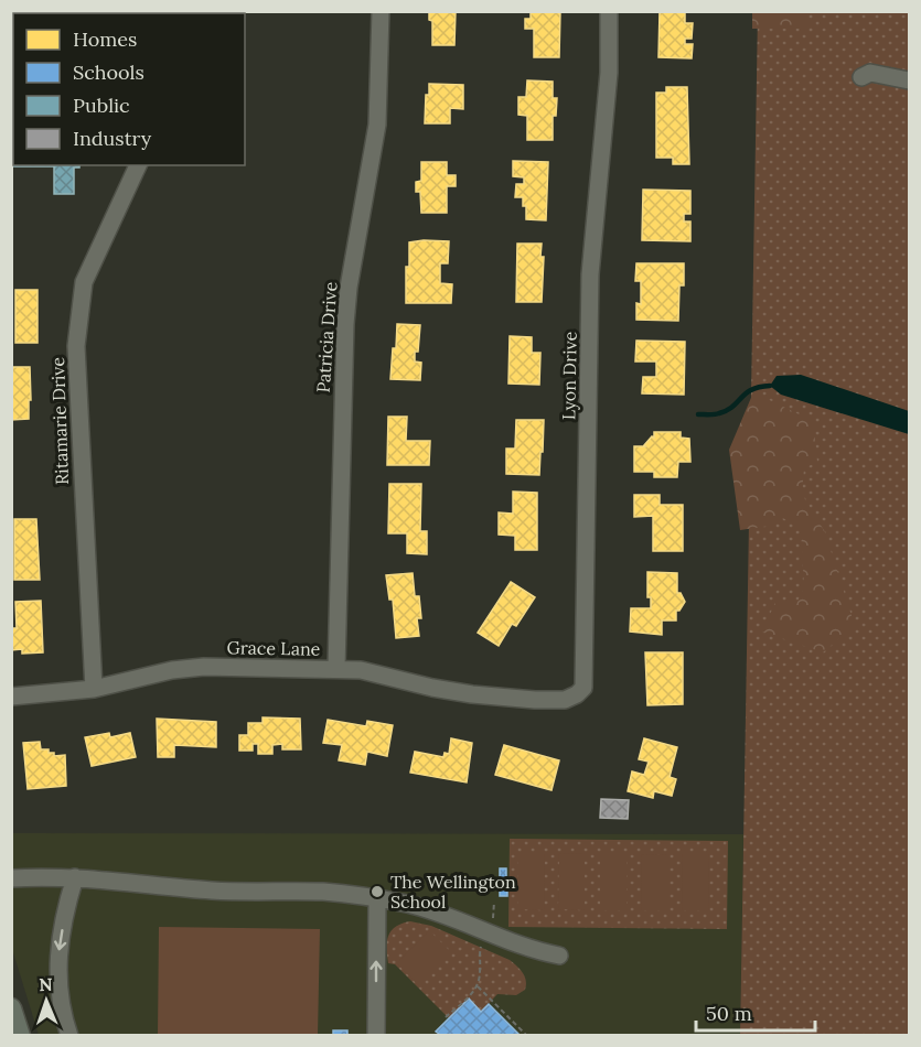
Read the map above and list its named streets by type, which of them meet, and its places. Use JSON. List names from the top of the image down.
{
  "streets": {
    "street": [
      "Patricia Drive",
      "Lyon Drive",
      "Ritamarie Drive",
      "Grace Lane"
    ]
  },
  "crossings": [
    ["Patricia Drive", "Grace Lane"],
    ["Lyon Drive", "Grace Lane"],
    ["Ritamarie Drive", "Grace Lane"]
  ],
  "places": ["The Wellington School"],
  "legend": [
    "Homes",
    "Schools",
    "Public",
    "Industry"
  ],
  "scale_bar": "50 m",
  "north": "top"
}
